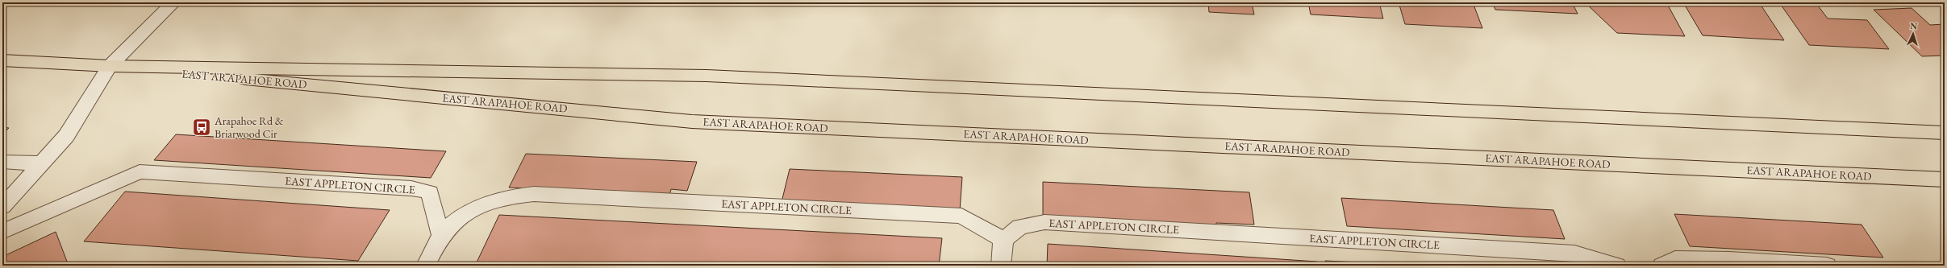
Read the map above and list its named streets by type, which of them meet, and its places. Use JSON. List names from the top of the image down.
{
  "streets": {
    "main road": ["EAST ARAPAHOE ROAD"],
    "street": ["EAST APPLETON CIRCLE"]
  },
  "places": {
    "bus stop": ["Arapahoe Rd & Briarwood Cir"]
  },
  "north": "top"
}
